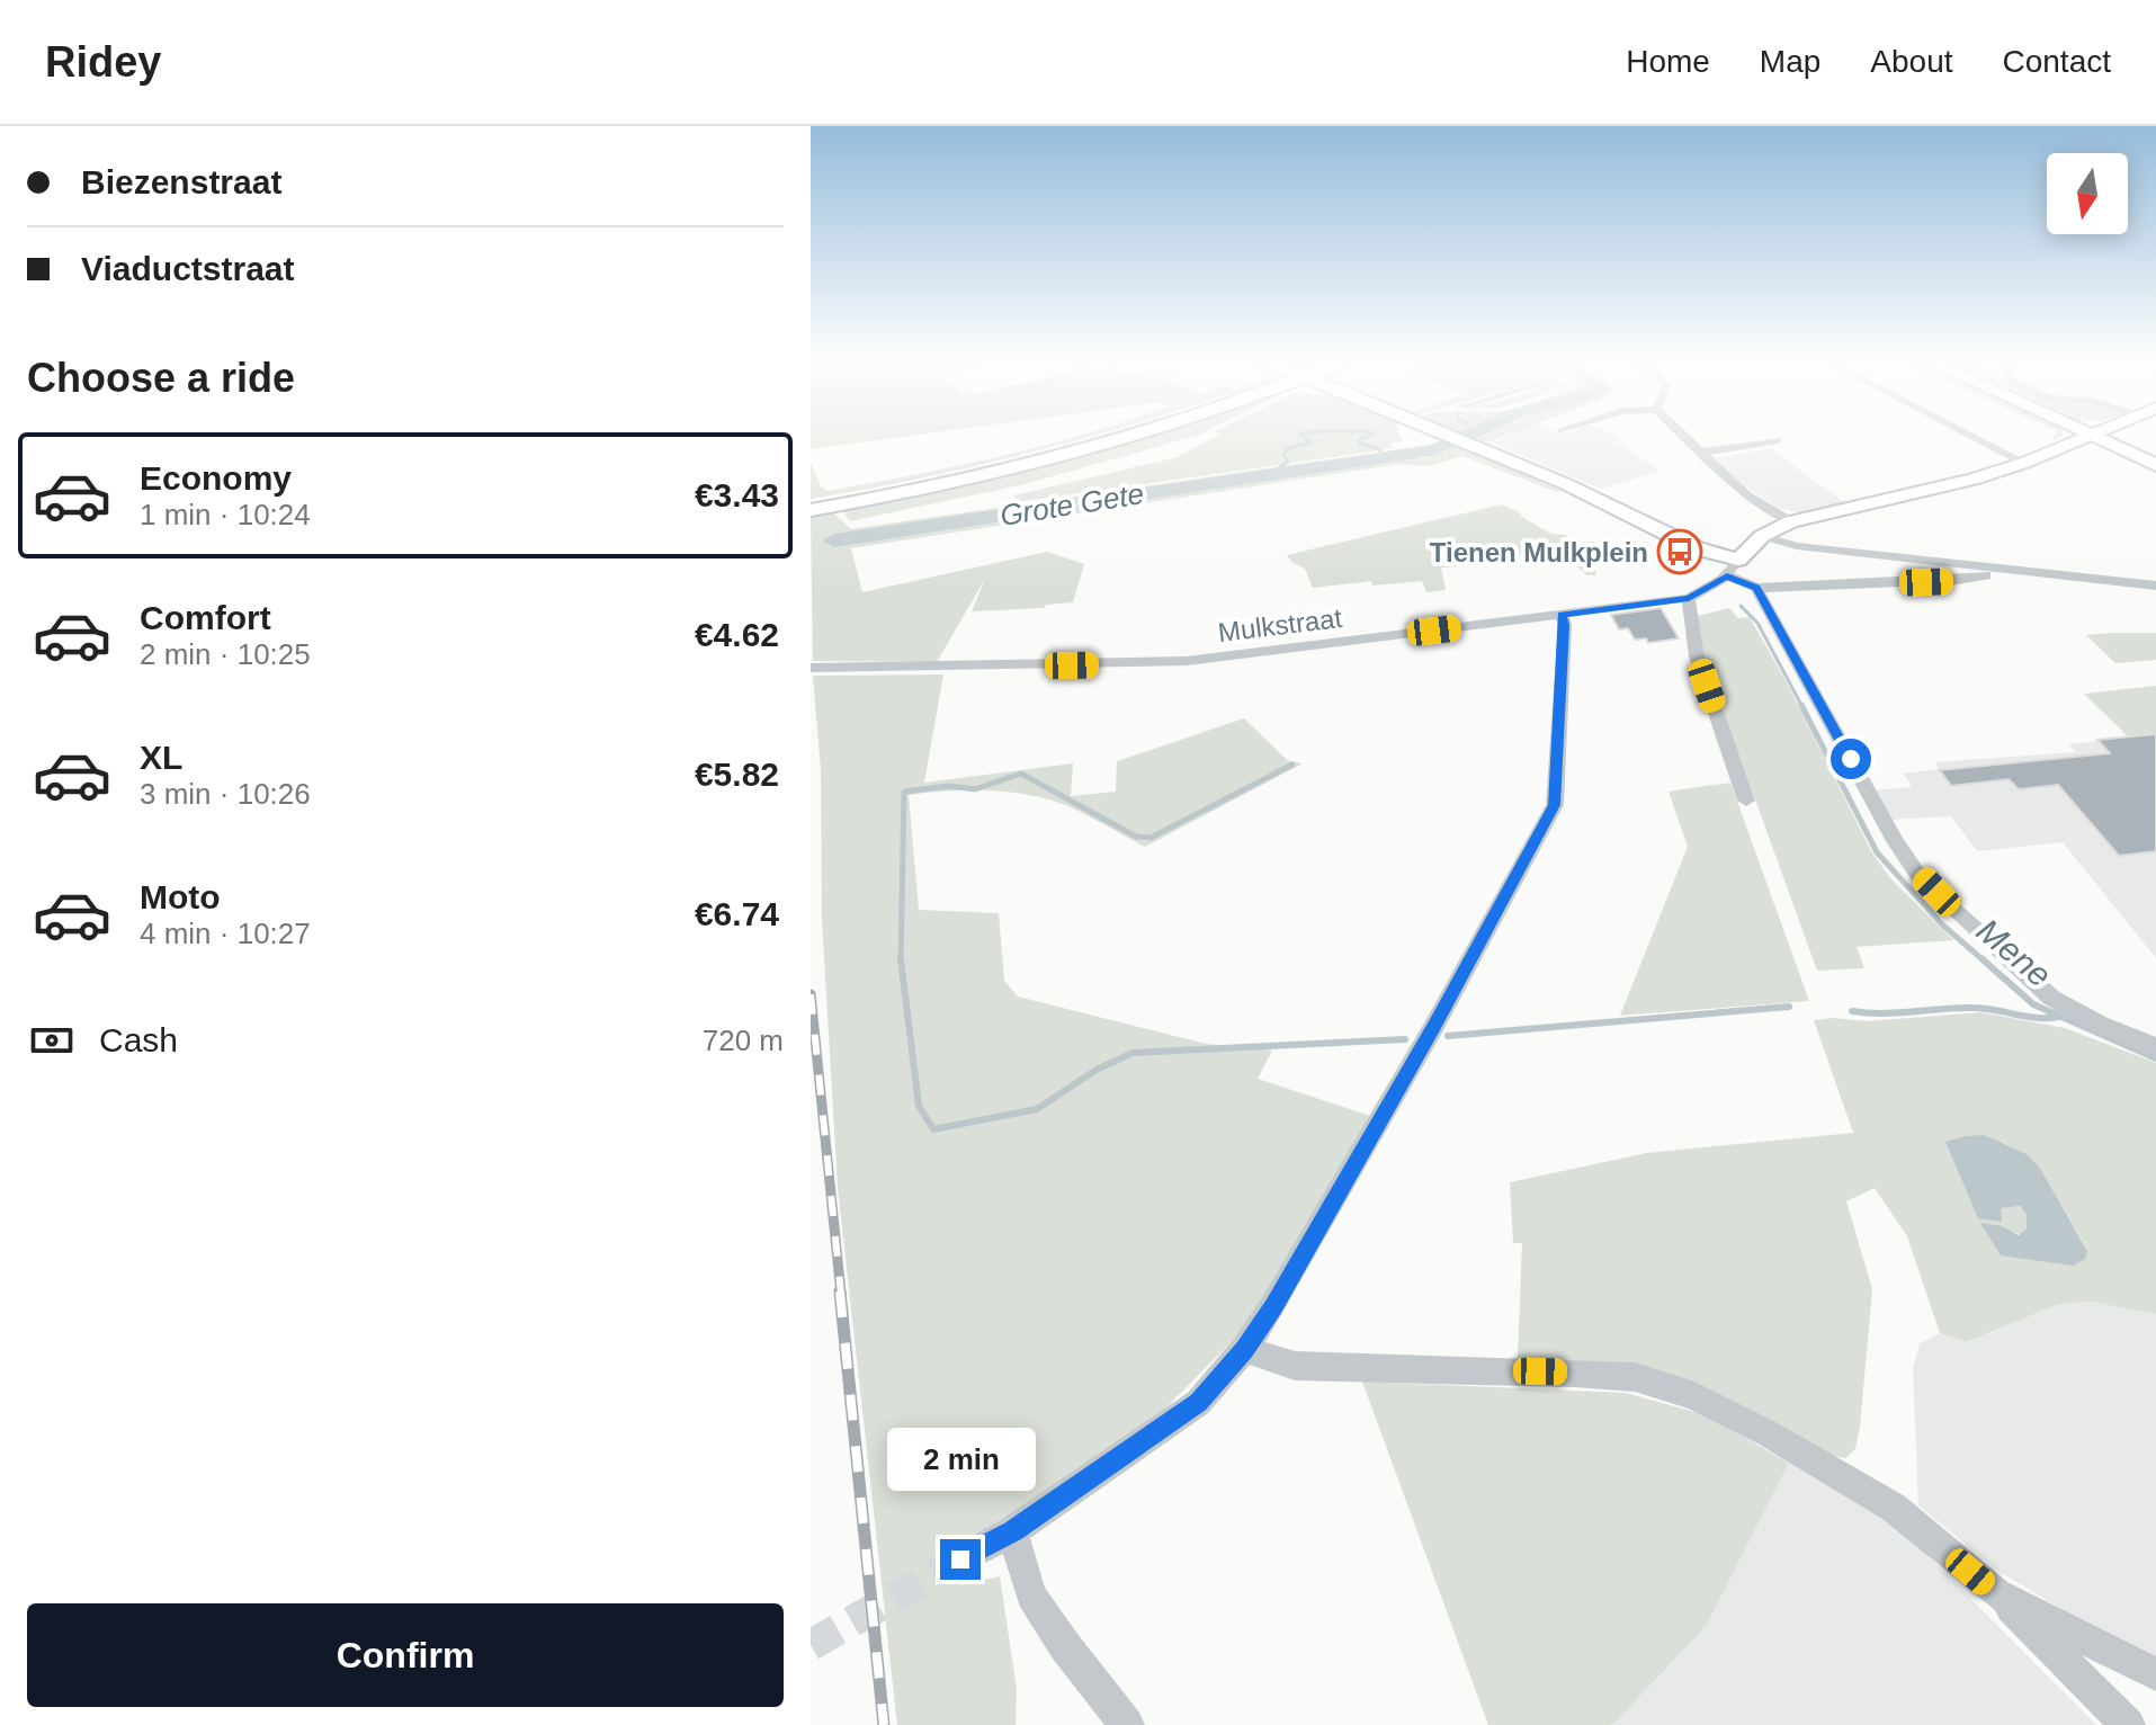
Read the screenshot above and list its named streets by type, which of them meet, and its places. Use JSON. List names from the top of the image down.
{
  "streets": {
    "street": ["Mulkstraat"]
  },
  "water": ["Grote Gete", "Mene"],
  "places": {
    "bus stop": ["Tienen Mulkplein"]
  },
  "north": "bottom",
  "page": {
    "header": "Ridey",
    "nav": [
      "Home",
      "Map",
      "About",
      "Contact"
    ],
    "banner": ["Biezenstraat", "Viaductstraat"],
    "heading": "Choose a ride",
    "list": [
      {
        "name": "Economy",
        "note": "1 min · 10:24",
        "value": "€3.43"
      },
      {
        "name": "Comfort",
        "note": "2 min · 10:25",
        "value": "€4.62"
      },
      {
        "name": "XL",
        "note": "3 min · 10:26",
        "value": "€5.82"
      },
      {
        "name": "Moto",
        "note": "4 min · 10:27",
        "value": "€6.74"
      }
    ],
    "pay": ["Cash", "720 m"],
    "bubble": "2 min",
    "buttons": "Confirm"
  }
}
